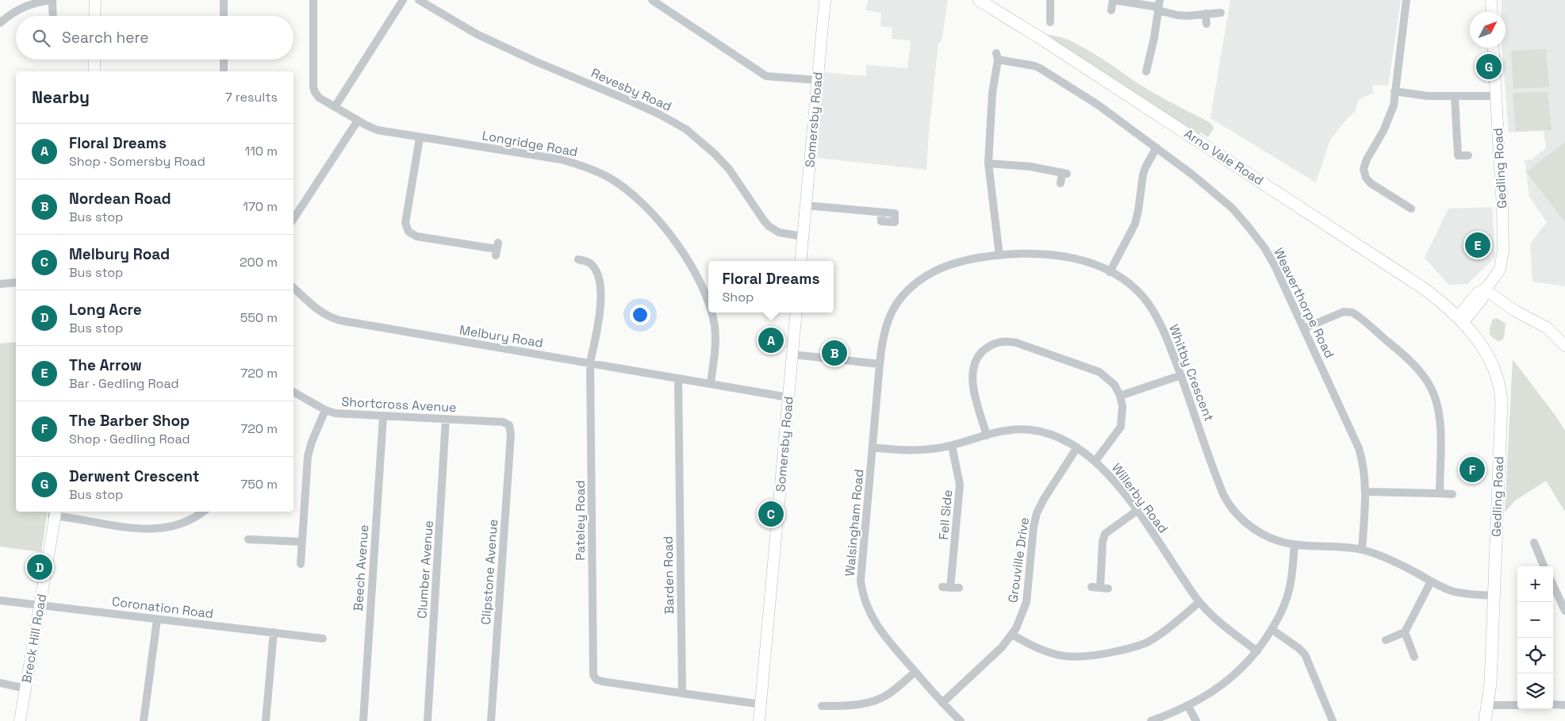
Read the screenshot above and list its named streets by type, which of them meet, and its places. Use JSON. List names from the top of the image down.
{
  "streets": {
    "main road": ["Arno Vale Road", "Gedling Road"],
    "street": [
      "Revesby Road",
      "Somersby Road",
      "Longridge Road",
      "Weaverthorpe Road",
      "Melbury Road",
      "Whitby Crescent",
      "Shortcross Avenue",
      "Willerby Road",
      "Fell Side",
      "Pateley Road",
      "Walsingham Road",
      "Grouville Drive",
      "Beech Avenue",
      "Clumber Avenue",
      "Clipstone Avenue",
      "Barden Road",
      "Coronation Road",
      "Breck Hill Road"
    ]
  },
  "crossings": [
    ["Revesby Road", "Somersby Road"],
    ["Somersby Road", "Melbury Road"],
    ["Longridge Road", "Melbury Road"],
    ["Arno Vale Road", "Gedling Road"],
    ["Gedling Road", "Whitby Crescent"],
    ["Weaverthorpe Road", "Whitby Crescent"],
    ["Melbury Road", "Pateley Road"],
    ["Melbury Road", "Barden Road"],
    ["Whitby Crescent", "Walsingham Road"],
    ["Shortcross Avenue", "Beech Avenue"],
    ["Shortcross Avenue", "Clumber Avenue"],
    ["Shortcross Avenue", "Clipstone Avenue"],
    ["Willerby Road", "Fell Side"],
    ["Willerby Road", "Walsingham Road"],
    ["Willerby Road", "Grouville Drive"],
    ["Pateley Road", "Barden Road"],
    ["Walsingham Road", "Grouville Drive"],
    ["Coronation Road", "Breck Hill Road"]
  ],
  "north": "top right",
  "page": {
    "search": "Search here",
    "pins": [
      "G",
      "E",
      "A",
      "B",
      "F",
      "C",
      "D"
    ],
    "heading": ["Nearby", "7 results"],
    "list": [
      {
        "mark": "A",
        "name": "Floral Dreams",
        "note": "Shop · Somersby Road",
        "value": "110 m"
      },
      {
        "mark": "B",
        "name": "Nordean Road",
        "note": "Bus stop",
        "value": "170 m"
      },
      {
        "mark": "C",
        "name": "Melbury Road",
        "note": "Bus stop",
        "value": "200 m"
      },
      {
        "mark": "D",
        "name": "Long Acre",
        "note": "Bus stop",
        "value": "550 m"
      },
      {
        "mark": "E",
        "name": "The Arrow",
        "note": "Bar · Gedling Road",
        "value": "720 m"
      },
      {
        "mark": "F",
        "name": "The Barber Shop",
        "note": "Shop · Gedling Road",
        "value": "720 m"
      },
      {
        "mark": "G",
        "name": "Derwent Crescent",
        "note": "Bus stop",
        "value": "750 m"
      }
    ],
    "popup": ["Floral Dreams", "Shop"],
    "map_buttons": ["+", "−"]
  }
}
